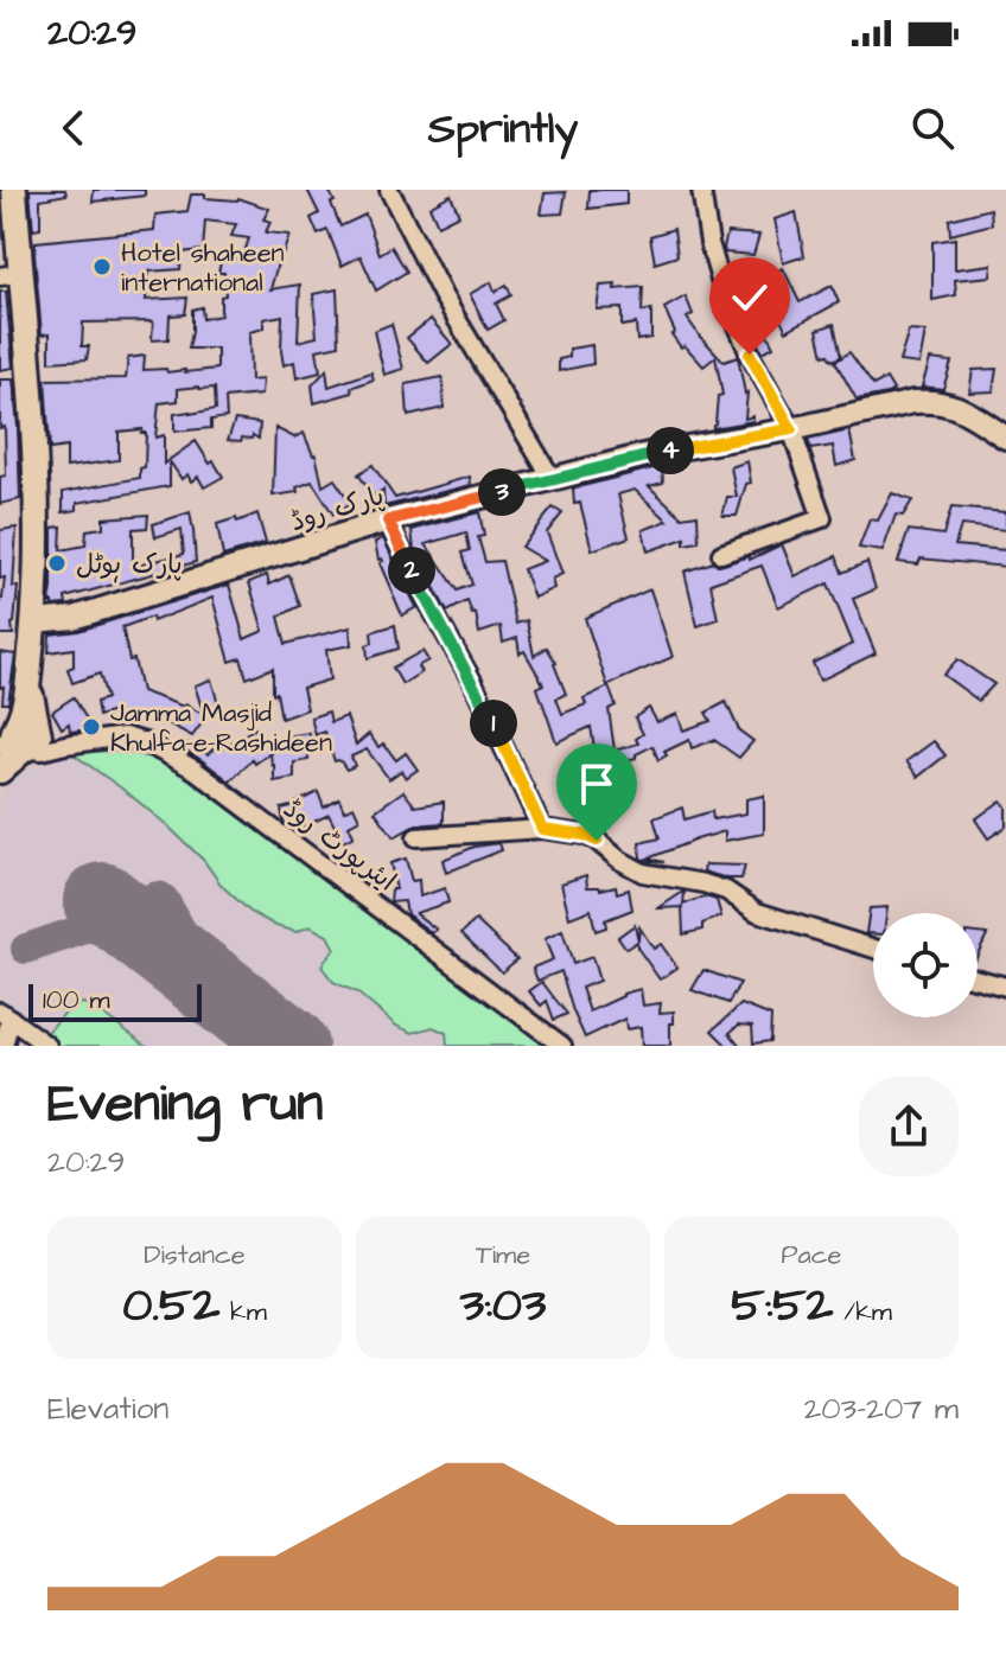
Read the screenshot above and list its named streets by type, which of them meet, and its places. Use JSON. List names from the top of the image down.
{
  "streets": {
    "main road": ["پارک روڈ"],
    "street": ["ایئرپورٹ روڈ"]
  },
  "places": ["Hotel shaheen international", "پارک ہوٹل", "Jamma Masjid Khulfa-e-Rashideen"],
  "scale_bar": "100 m",
  "page": {
    "status": "20:29",
    "header": "Sprintly",
    "pins": [
      "4",
      "3",
      "2",
      "1"
    ],
    "scale": "100 m",
    "heading": ["Evening run", "20:29"],
    "stats": [
      ["Distance", "0.52 km"],
      ["Time", "3:03"],
      ["Pace", "5:52 /km"]
    ],
    "chart": ["Elevation", "203–207 m"]
  }
}
